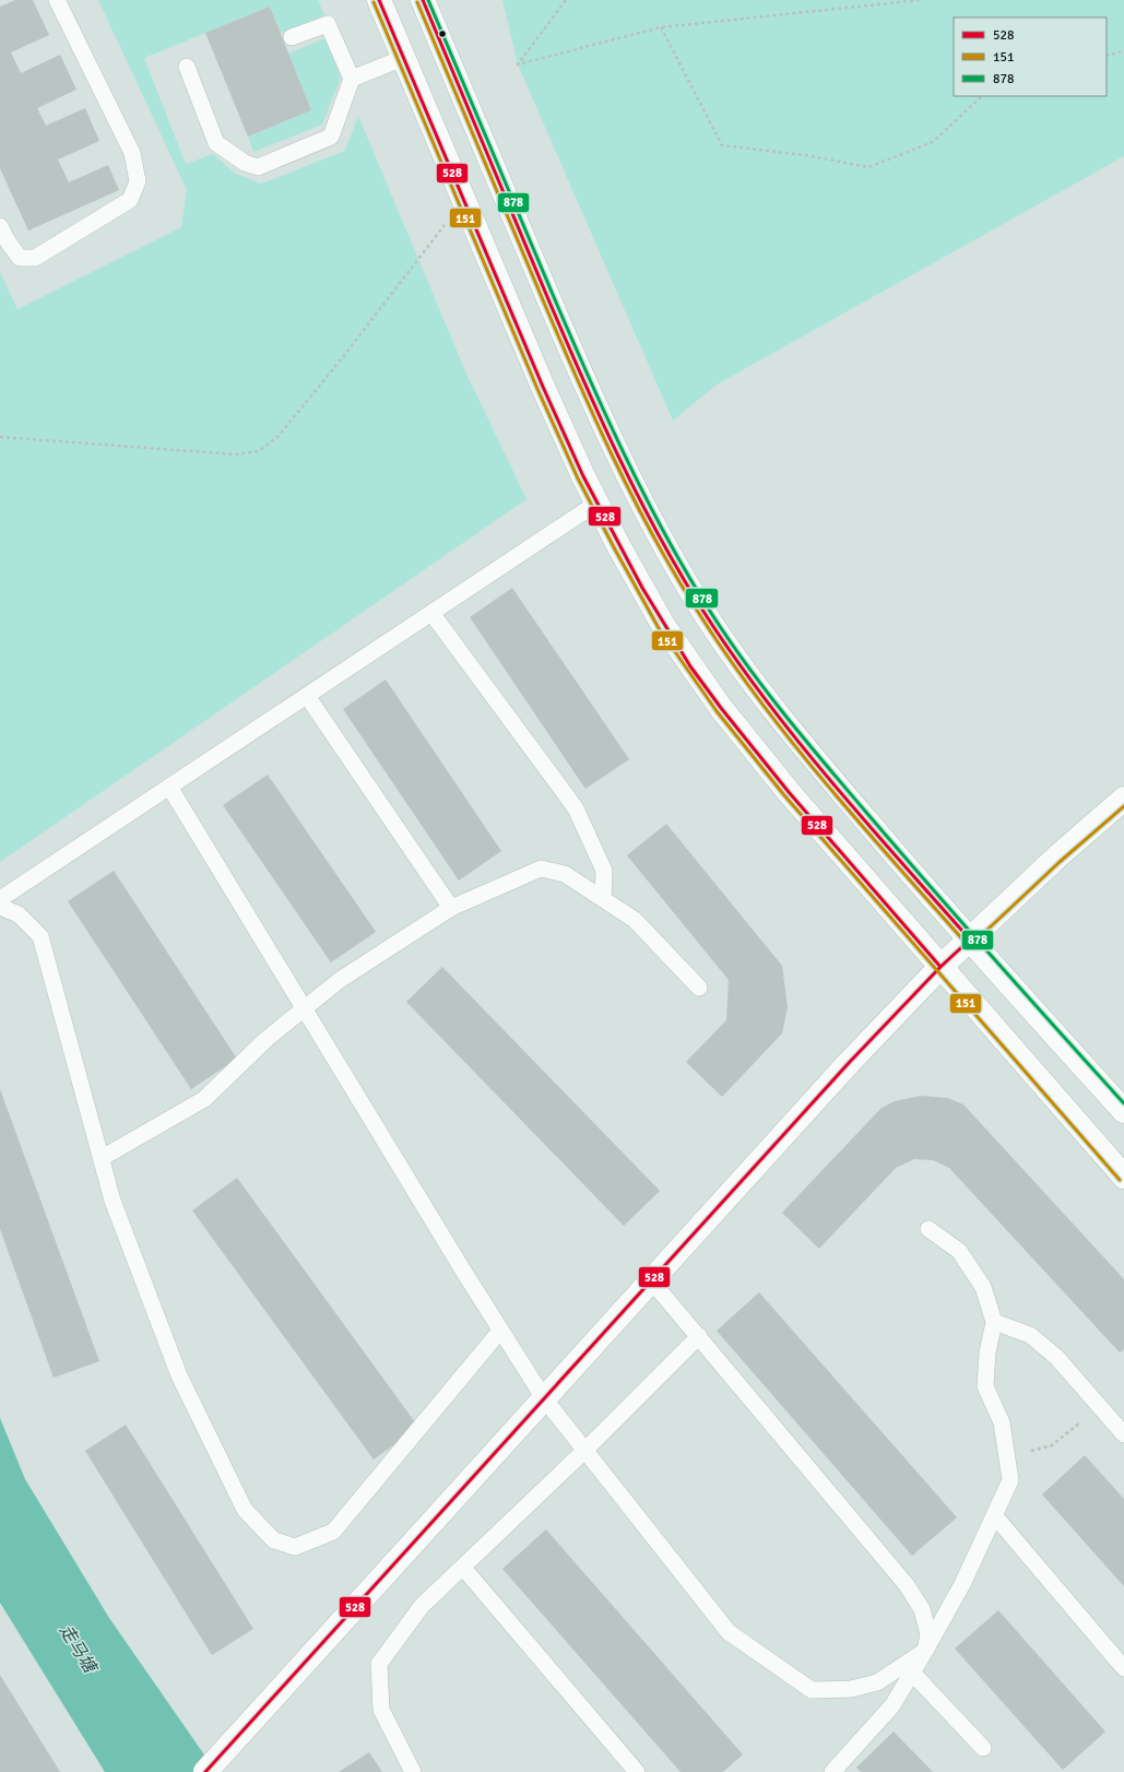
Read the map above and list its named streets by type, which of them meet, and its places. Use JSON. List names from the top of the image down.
{
  "water": ["走马塘"],
  "lines": ["transit line 528", "transit line 878", "transit line 151"],
  "legend": ["528", "151", "878"]
}
